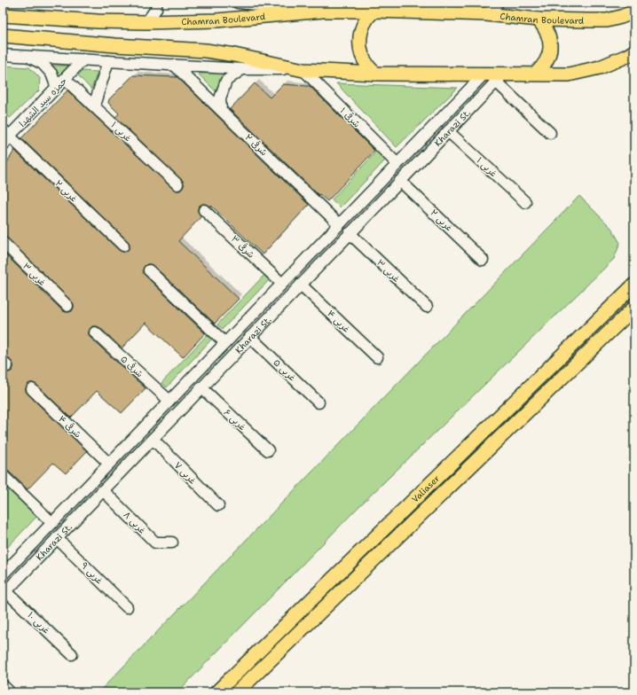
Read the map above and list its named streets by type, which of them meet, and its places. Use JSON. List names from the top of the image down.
{
  "streets": {
    "main road": ["Chamran Boulevard", "Valiaser"],
    "street": [
      "حمزه سید الشهدا",
      "۱ شرقی",
      "Kharazi St.",
      "۱ غربی",
      "۲ شرقی",
      "۲ غربی",
      "۳ شرقی",
      "۳ غربی",
      "۴ غربی",
      "۵ شرقی",
      "۵ غربی",
      "۶ غربی",
      "۴ شرقی",
      "۷ غربی",
      "۸ غربی",
      "۹ غربی",
      "۱۰ غربی"
    ]
  },
  "crossings": [
    ["حمزه سید الشهدا", "۱ غربی"],
    ["حمزه سید الشهدا", "۲ غربی"],
    ["۱ شرقی", "Kharazi St."],
    ["Kharazi St.", "۱ غربی"],
    ["Kharazi St.", "۲ شرقی"],
    ["Kharazi St.", "۲ غربی"],
    ["Kharazi St.", "۳ شرقی"],
    ["Kharazi St.", "۳ غربی"],
    ["Kharazi St.", "۴ غربی"],
    ["Kharazi St.", "۵ شرقی"],
    ["Kharazi St.", "۵ غربی"],
    ["Kharazi St.", "۶ غربی"],
    ["Kharazi St.", "۴ شرقی"],
    ["Kharazi St.", "۷ غربی"],
    ["Kharazi St.", "۸ غربی"],
    ["Kharazi St.", "۹ غربی"],
    ["Kharazi St.", "۱۰ غربی"]
  ]
}
